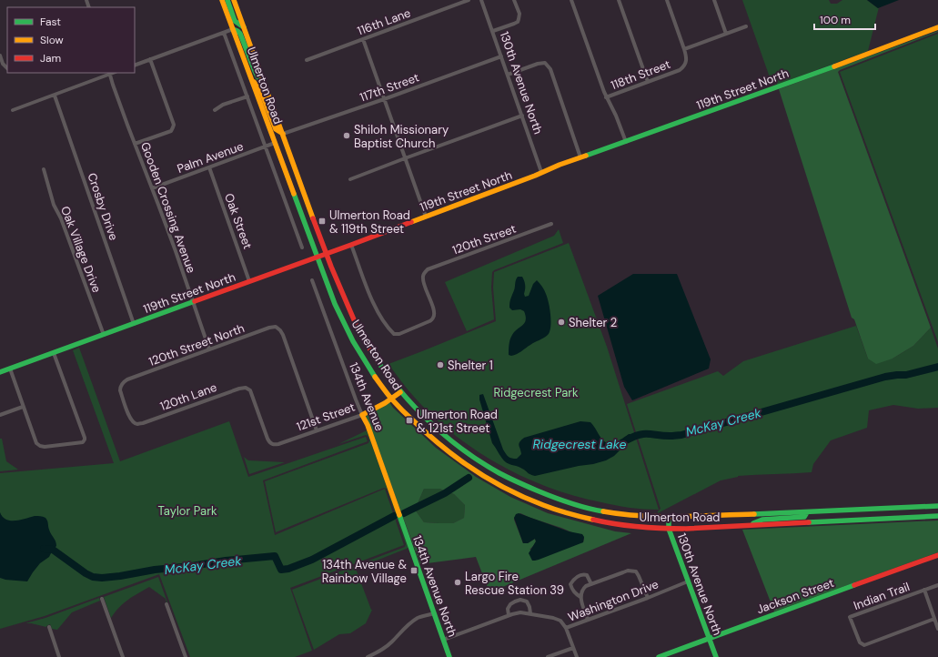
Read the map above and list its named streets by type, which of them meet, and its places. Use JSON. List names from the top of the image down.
{
  "streets": {
    "main road": [
      "130th Avenue North",
      "Ulmerton Road",
      "119th Street North",
      "134th Avenue",
      "121st Street",
      "134th Avenue North",
      "Jackson Street"
    ],
    "street": [
      "116th Lane",
      "118th Street",
      "117th Street",
      "Palm Avenue",
      "Crosby Drive",
      "Gooden Crossing Avenue",
      "Oak Street",
      "120th Street",
      "Oak Village Drive",
      "120th Street North",
      "120th Lane",
      "Indian Trail",
      "Washington Drive"
    ]
  },
  "crossings": [
    ["130th Avenue North", "Ulmerton Road"],
    ["130th Avenue North", "117th Street"],
    ["130th Avenue North", "119th Street North"],
    ["130th Avenue North", "Jackson Street"],
    ["130th Avenue North", "Washington Drive"],
    ["Ulmerton Road", "117th Street"],
    ["Ulmerton Road", "119th Street North"],
    ["Ulmerton Road", "Palm Avenue"],
    ["Ulmerton Road", "121st Street"],
    ["119th Street North", "Crosby Drive"],
    ["119th Street North", "Gooden Crossing Avenue"],
    ["119th Street North", "Oak Street"],
    ["119th Street North", "120th Street"],
    ["119th Street North", "Oak Village Drive"],
    ["Palm Avenue", "Gooden Crossing Avenue"],
    ["Palm Avenue", "Oak Street"],
    ["Gooden Crossing Avenue", "120th Street North"],
    ["120th Street North", "120th Lane"],
    ["120th Street North", "121st Street"],
    ["120th Lane", "121st Street"],
    ["134th Avenue", "121st Street"],
    ["134th Avenue", "134th Avenue North"],
    ["134th Avenue North", "Washington Drive"]
  ],
  "water": ["McKay Creek", "Ridgecrest Lake"],
  "parks": ["Ridgecrest Park", "Taylor Park"],
  "places": {
    "other": [
      "Shiloh Missionary Baptist Church",
      "Shelter 2",
      "Shelter 1",
      "Largo Fire Rescue Station 39"
    ],
    "transit": ["Ulmerton Road & 119th Street", "Ulmerton Road & 121st Street", "134th Avenue & Rainbow Village"]
  },
  "legend": ["Fast", "Slow", "Jam"],
  "scale_bar": "100 m"
}
